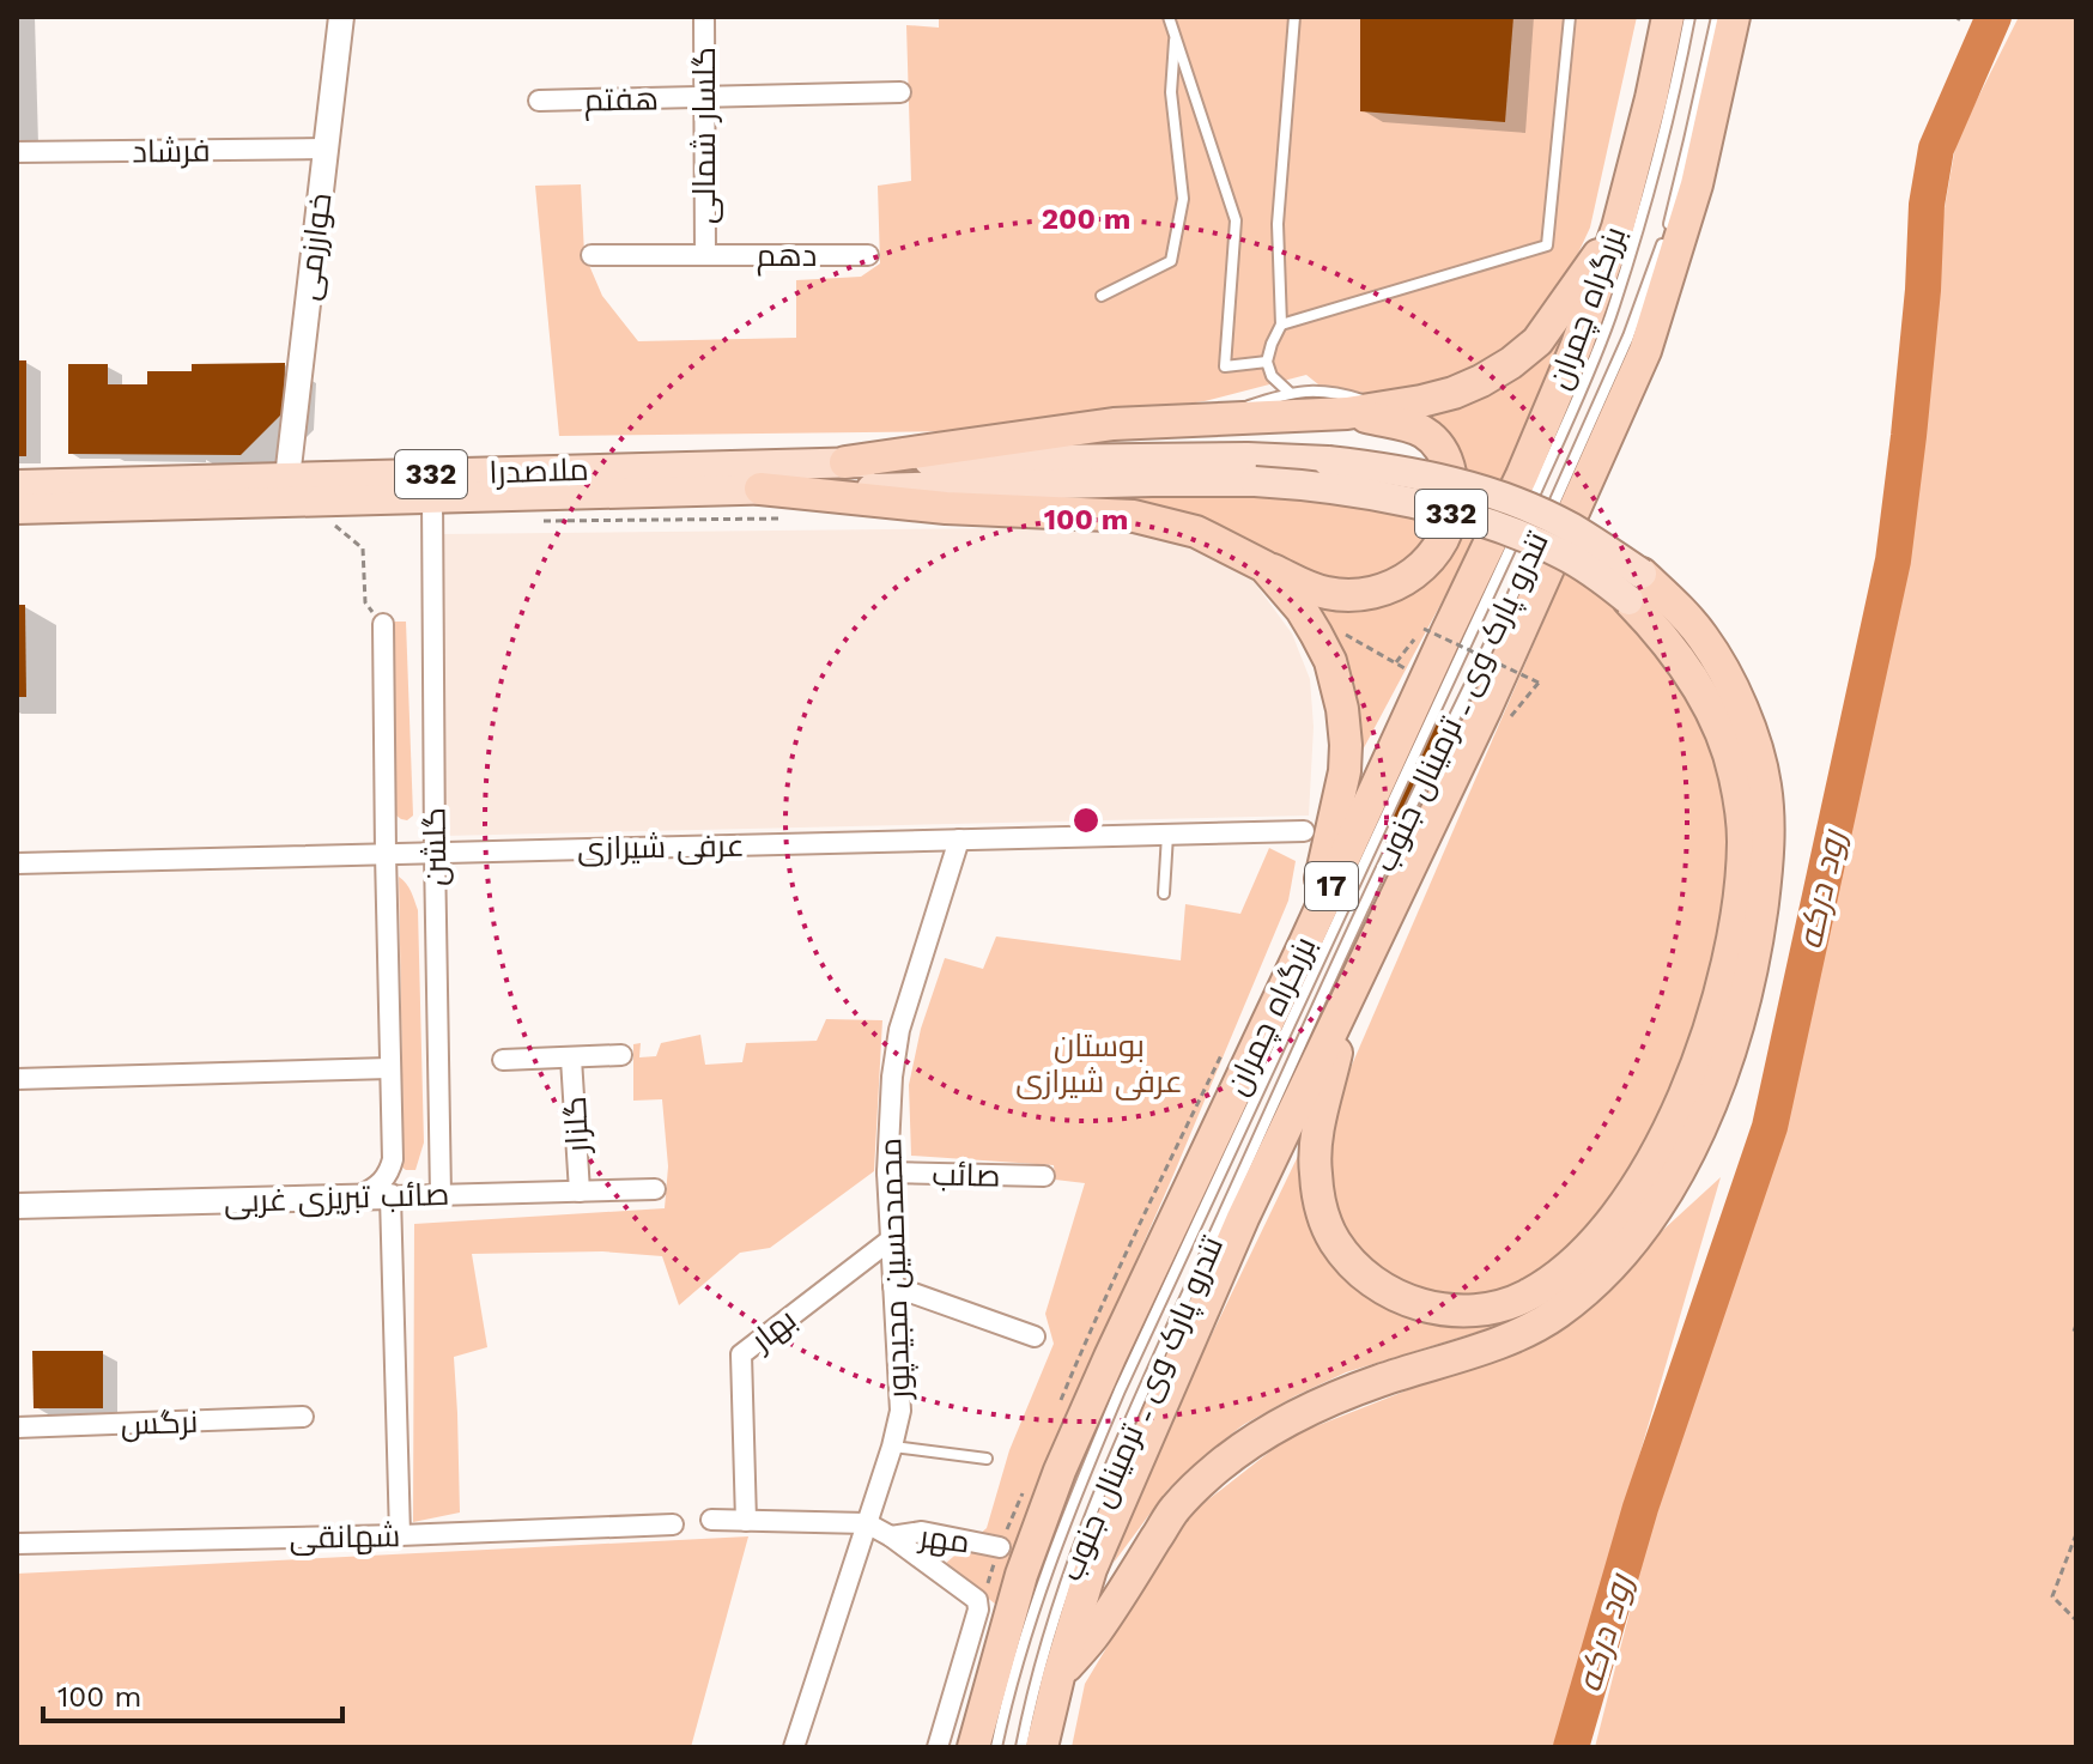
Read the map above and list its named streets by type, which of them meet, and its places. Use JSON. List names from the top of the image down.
{
  "streets": {
    "highway": ["بزرگراه چمران", "17"],
    "main road": ["ملاصدرا", "332"],
    "street": [
      "هفتم",
      "گلسار شمالی",
      "فرشاد",
      "خوارزمی",
      "دهم",
      "گلشن",
      "عرفی شیرازی",
      "گلزار",
      "صائب",
      "صائب تبریزی غربی",
      "محمدحسین مجیدپور",
      "بهار",
      "نرگس",
      "شهانقی",
      "مهر"
    ],
    "lane": ["تندرو پارک وی ـ ترمینال جنوب"]
  },
  "crossings": [
    ["هفتم", "گلسار شمالی"],
    ["گلسار شمالی", "دهم"],
    ["فرشاد", "خوارزمی"],
    ["خوارزمی", "ملاصدرا"],
    ["ملاصدرا", "332"],
    ["ملاصدرا", "گلشن"],
    ["گلشن", "عرفی شیرازی"],
    ["گلشن", "صائب تبریزی غربی"],
    ["عرفی شیرازی", "محمدحسین مجیدپور"],
    ["گلزار", "صائب تبریزی غربی"],
    ["صائب", "محمدحسین مجیدپور"],
    ["محمدحسین مجیدپور", "بهار"]
  ],
  "water": ["رود درکه"],
  "parks": ["بوستان عرفی شیرازی"],
  "scale_bar": "100 m",
  "rings": ["200 m", "100 m"]
}
